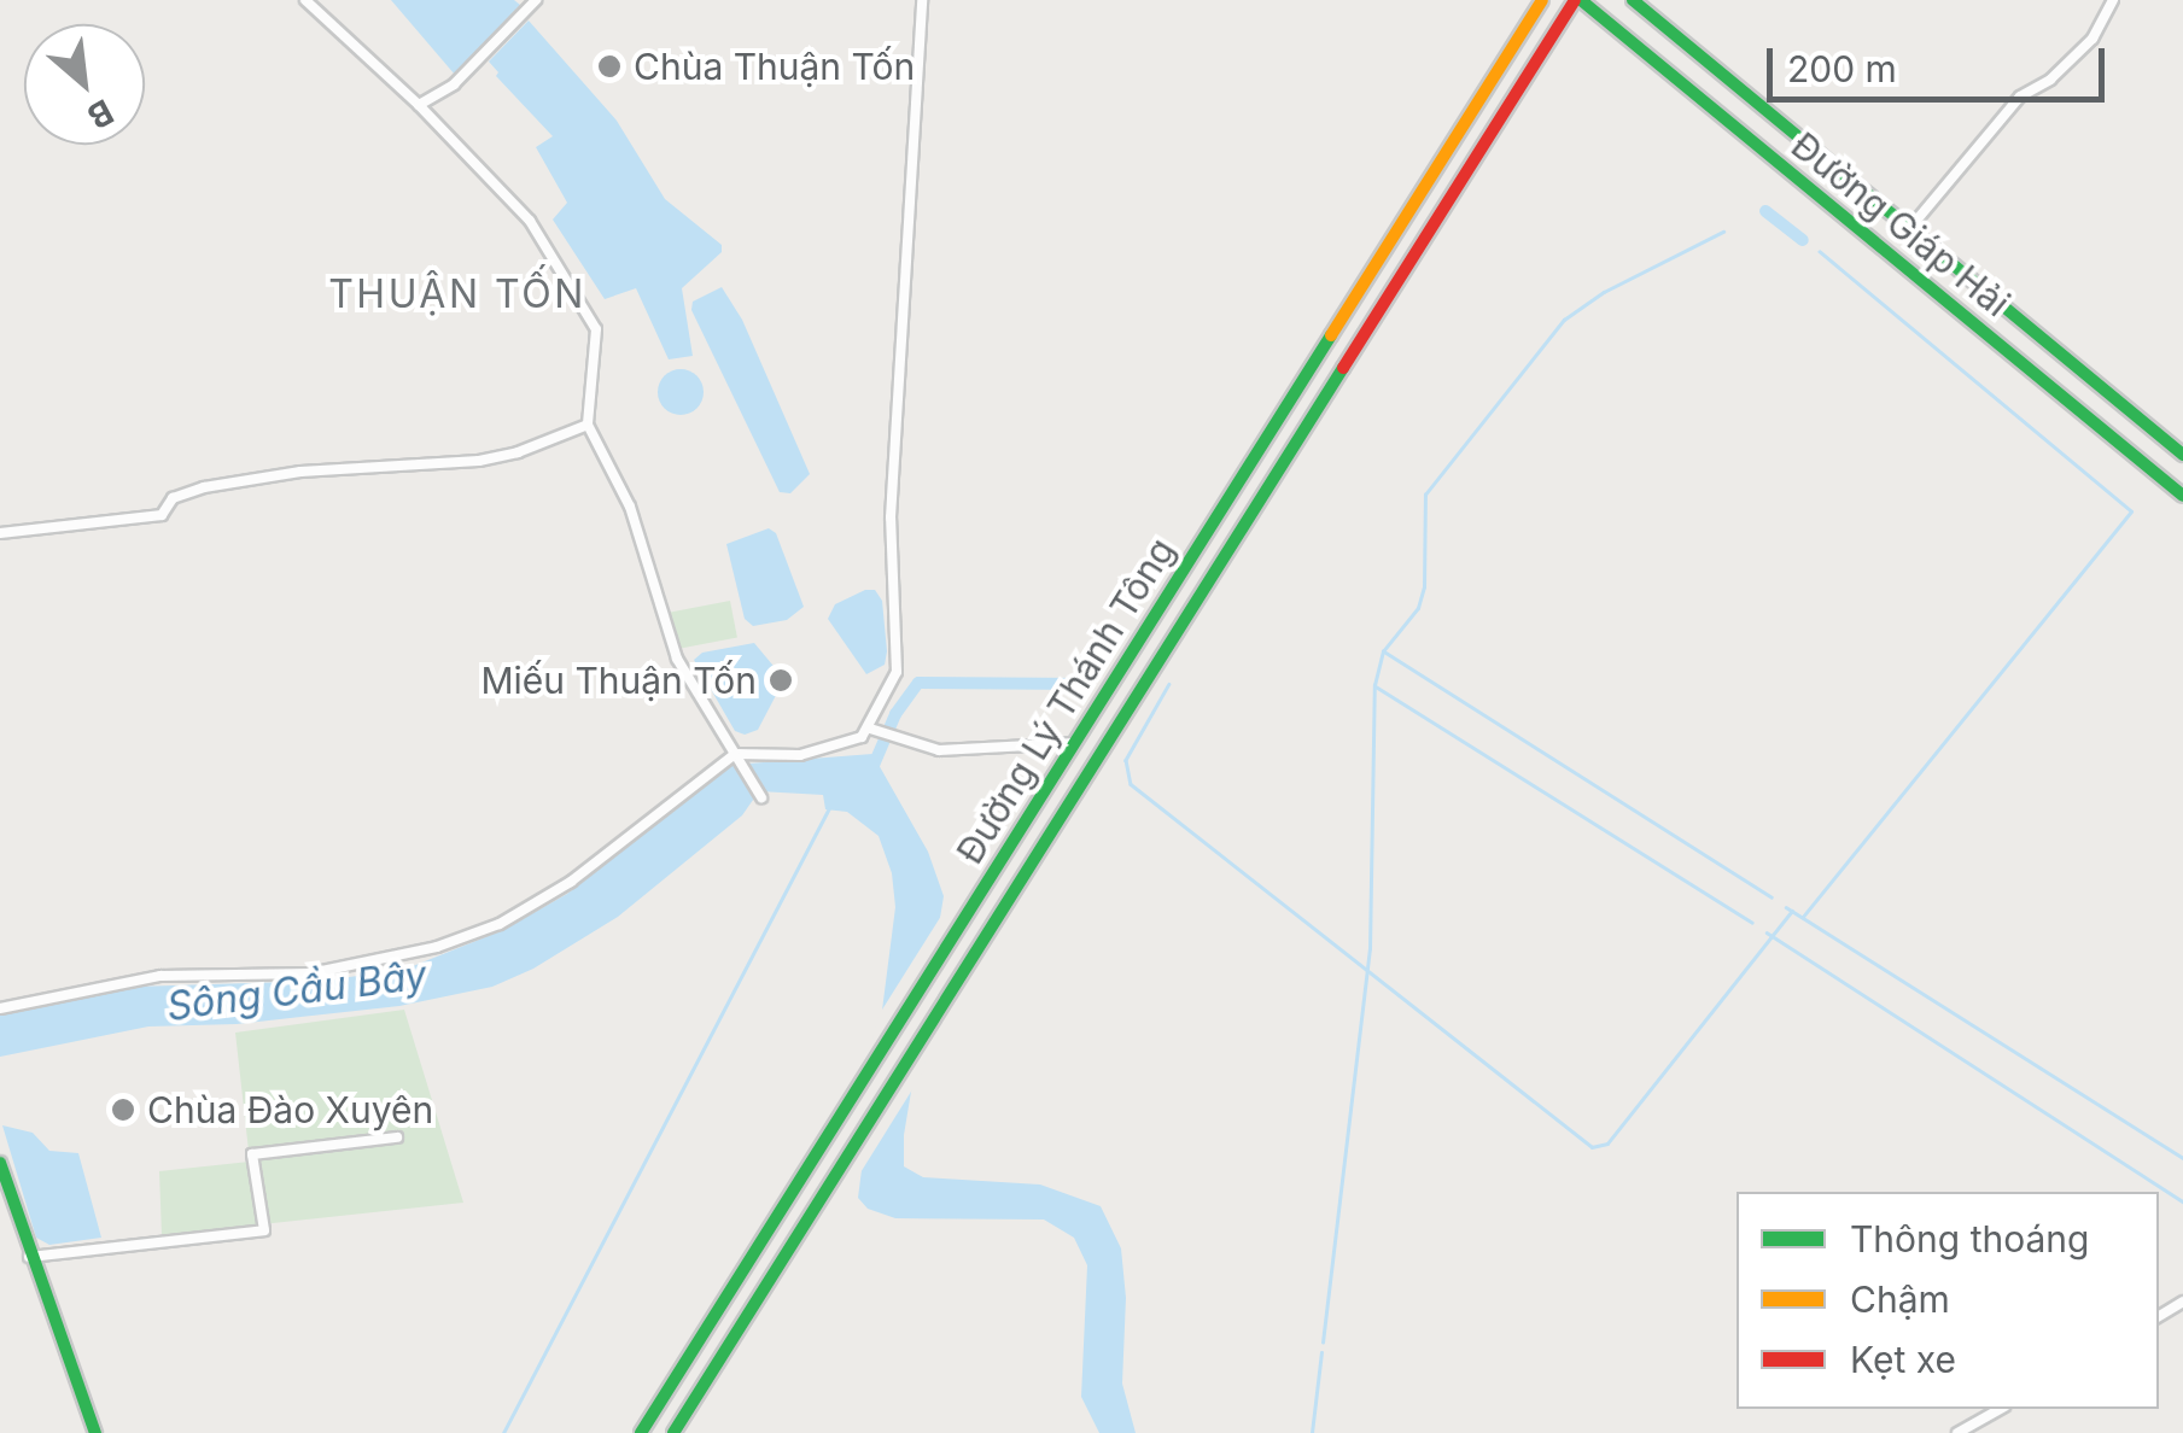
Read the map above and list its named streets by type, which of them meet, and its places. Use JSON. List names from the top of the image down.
{
  "streets": {
    "main road": ["Đường Giáp Hải", "Đường Lý Thánh Tông"]
  },
  "crossings": [
    ["Đường Giáp Hải", "Đường Lý Thánh Tông"]
  ],
  "districts": ["THUẬN TỐN"],
  "water": ["Sông Cầu Bây"],
  "places": ["Chùa Thuận Tốn", "Miếu Thuận Tốn", "Chùa Đào Xuyên"],
  "legend": ["Thông thoáng", "Chậm", "Kẹt xe"],
  "scale_bar": "200 m",
  "north": "bottom right"
}
